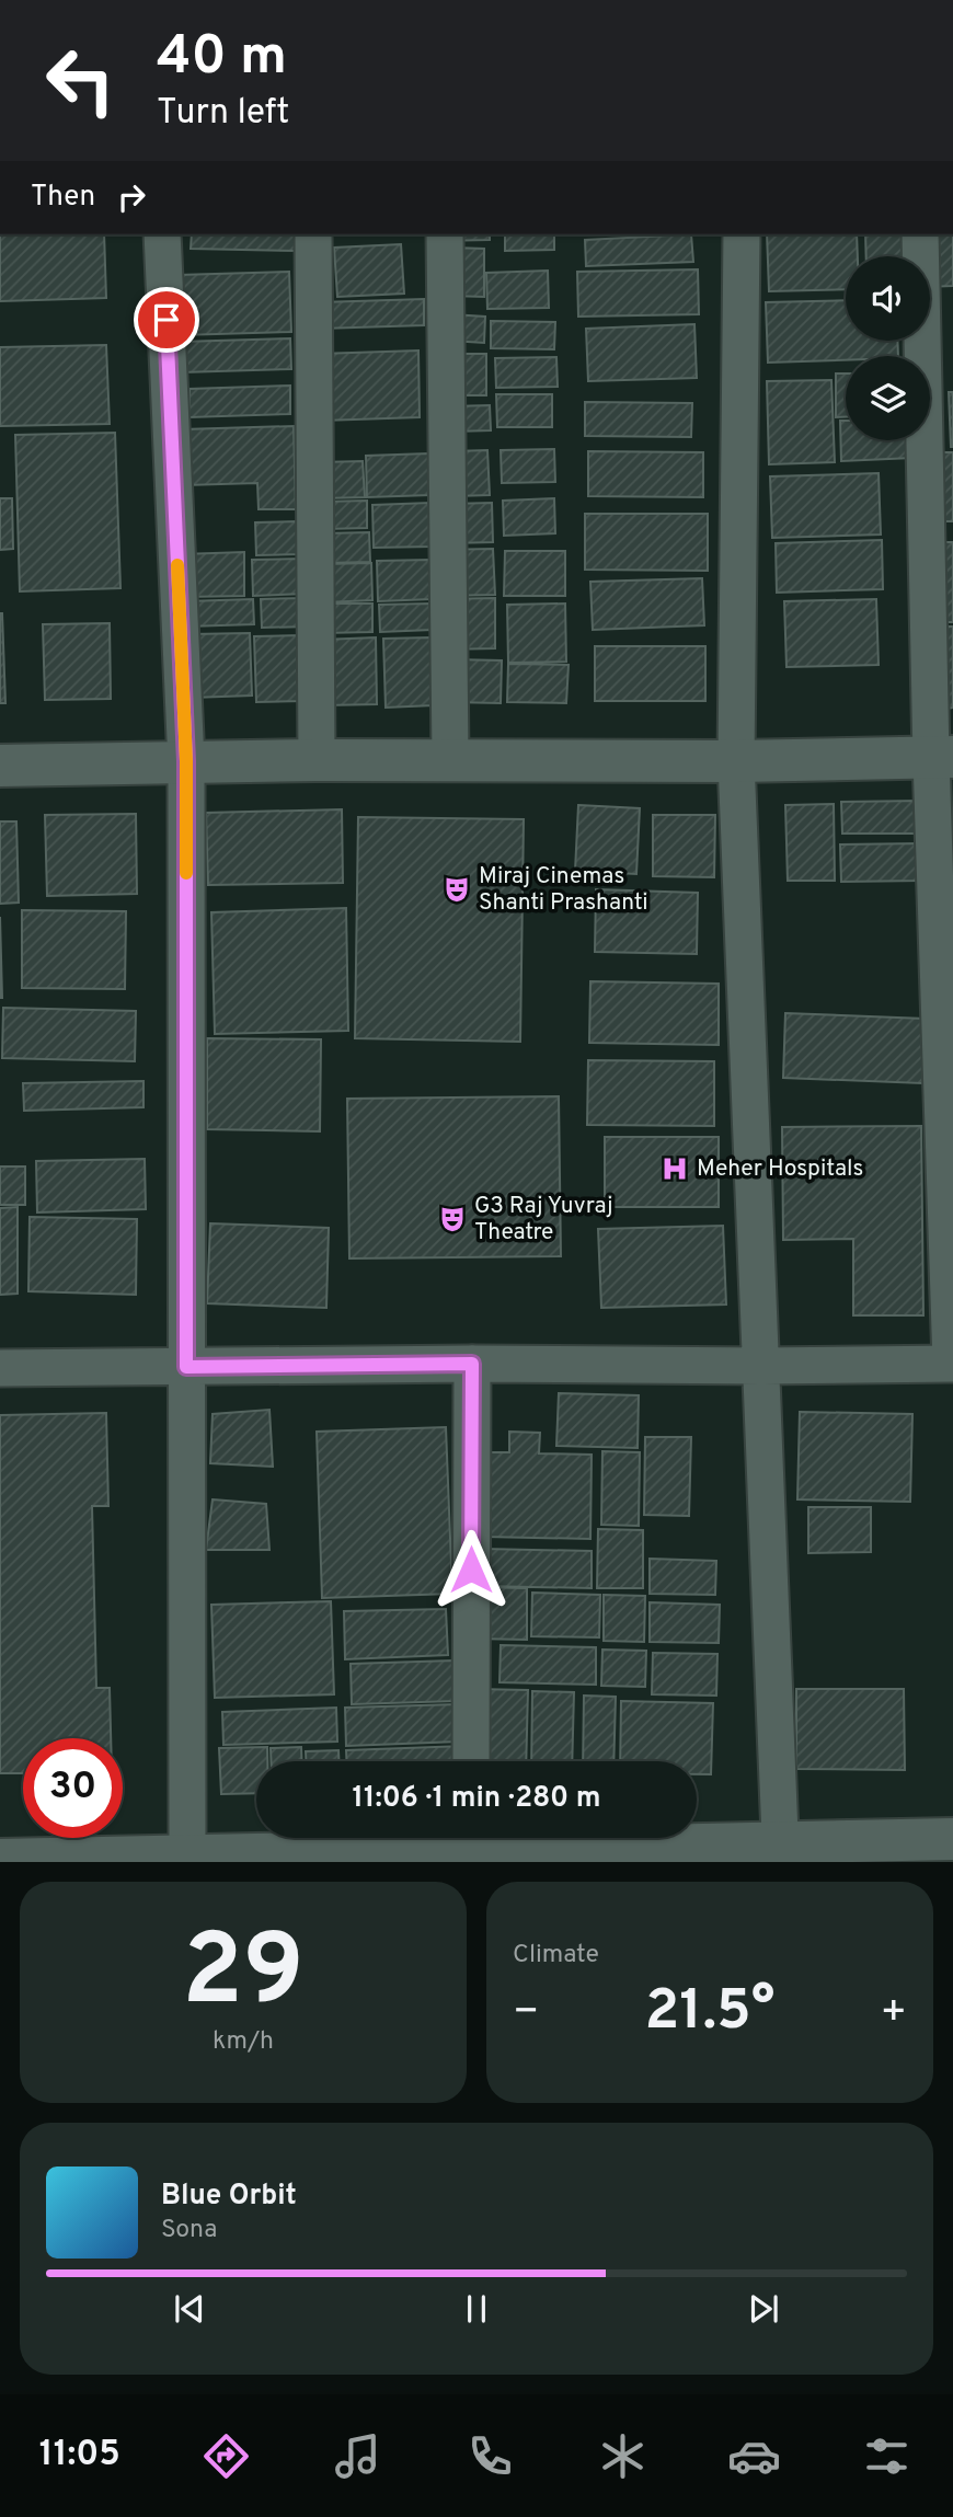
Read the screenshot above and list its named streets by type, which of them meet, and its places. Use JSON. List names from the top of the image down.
{
  "places": {
    "theatre": ["Miraj Cinemas Shanti Prashanti", "G3 Raj Yuvraj Theatre"],
    "hospital": ["Meher Hospitals"]
  },
  "page": {
    "turn": ["40 m", "Turn left"],
    "then": "Then",
    "limit": "30",
    "trip": "11:06 · 1 min · 280 m",
    "tile": [
      ["29", "km/h"],
      "Climate"
    ],
    "heat": ["−", "21.5°", "+"],
    "song": ["Blue Orbit", "Sona"],
    "tabs": "11:05"
  }
}
